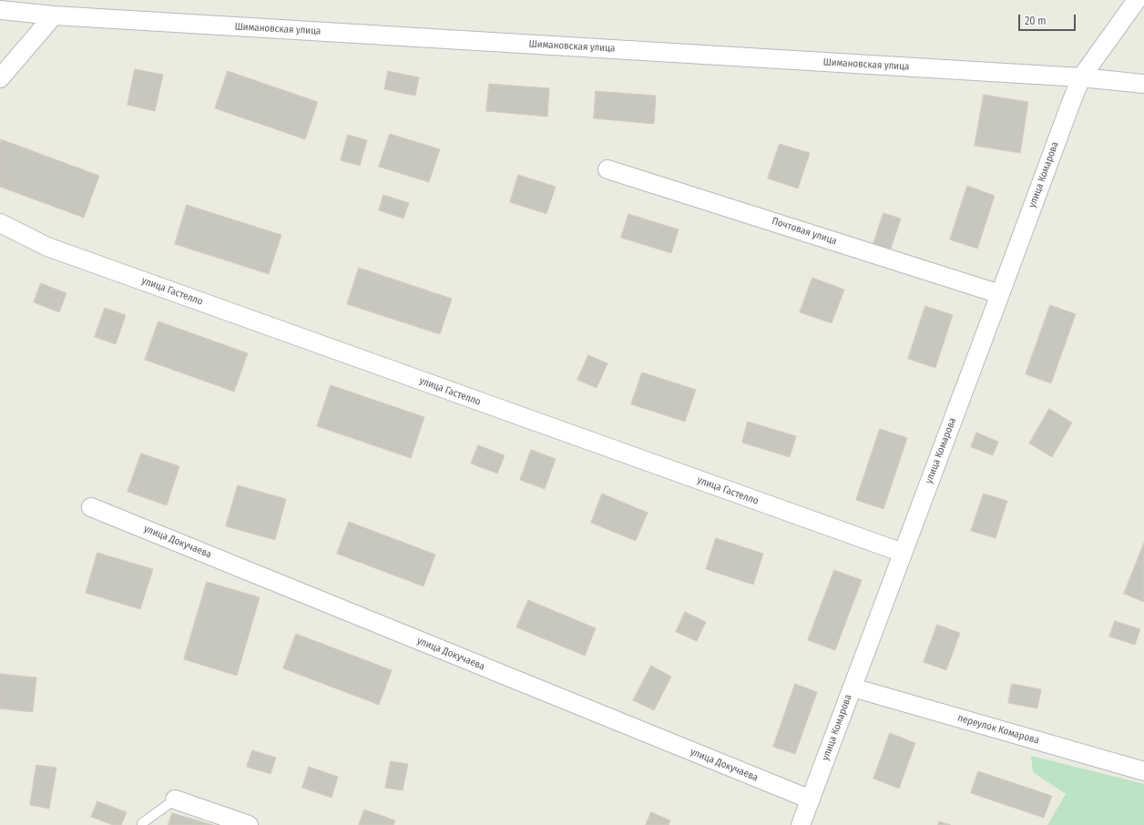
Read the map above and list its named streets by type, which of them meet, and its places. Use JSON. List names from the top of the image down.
{
  "streets": {
    "street": [
      "Шимановская улица",
      "улица Комарова",
      "Почтовая улица",
      "улица Гастелло",
      "улица Докучаева",
      "переулок Комарова"
    ]
  },
  "crossings": [
    ["Шимановская улица", "улица Комарова"],
    ["улица Комарова", "Почтовая улица"],
    ["улица Комарова", "улица Гастелло"],
    ["улица Комарова", "улица Докучаева"],
    ["улица Комарова", "переулок Комарова"]
  ],
  "scale_bar": "20 m"
}
